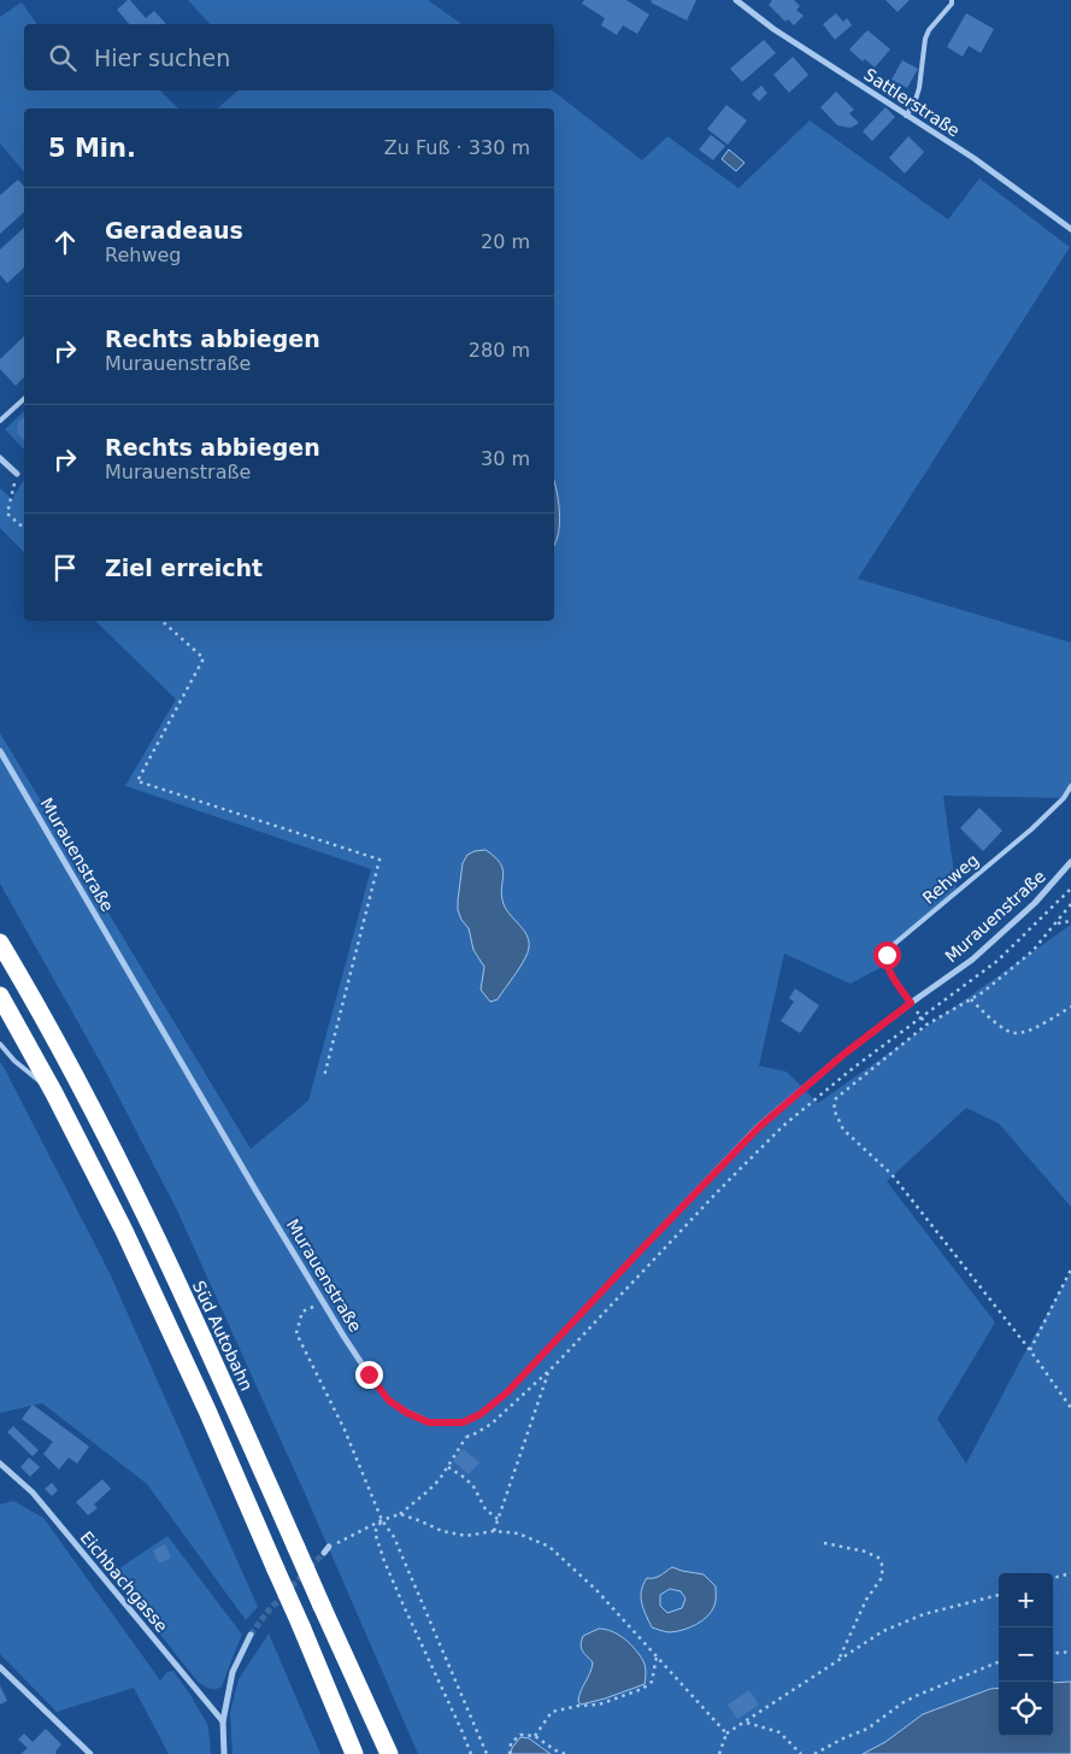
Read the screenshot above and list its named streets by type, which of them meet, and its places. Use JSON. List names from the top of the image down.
{
  "streets": {
    "highway": ["Süd Autobahn"],
    "street": ["Sattlerstraße", "Murauenstraße", "Eichbachgasse"],
    "lane": ["Rehweg"]
  },
  "crossings": [
    ["Murauenstraße", "Rehweg"]
  ],
  "page": {
    "search": "Hier suchen",
    "heading": ["5 Min.", "Zu Fuß · 330 m"],
    "list": [
      ["Geradeaus", "Rehweg", "20 m"],
      ["Rechts abbiegen", "Murauenstraße", "280 m"],
      ["Rechts abbiegen", "Murauenstraße", "30 m"],
      "Ziel erreicht"
    ],
    "map_buttons": ["+", "−"]
  }
}
